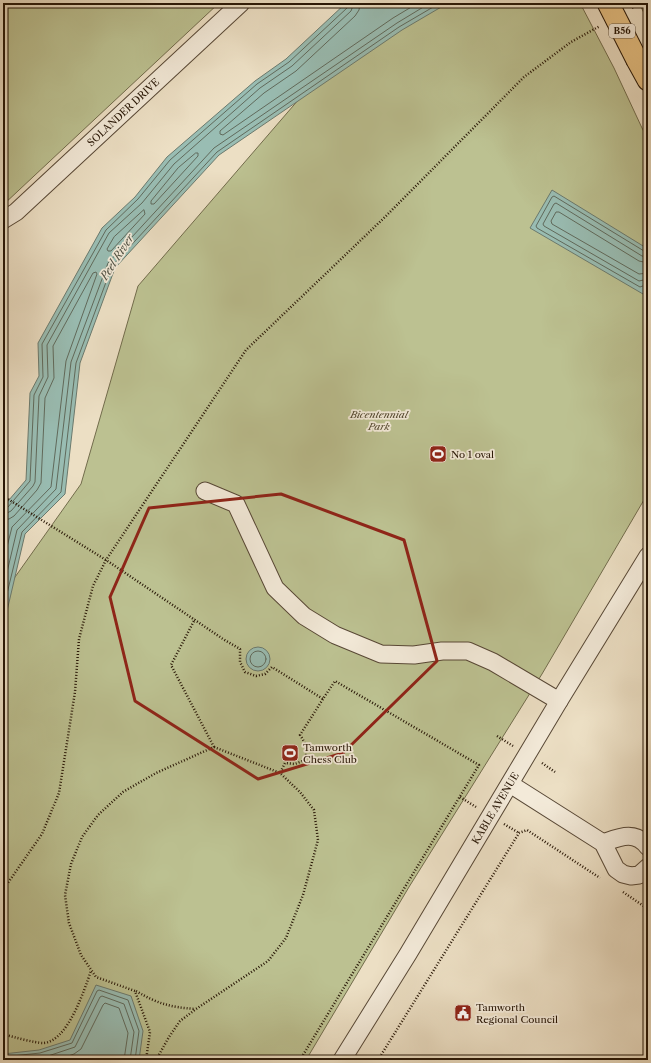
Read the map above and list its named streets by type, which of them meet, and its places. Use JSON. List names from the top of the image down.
{
  "streets": {
    "main road": ["B56"],
    "street": ["SOLANDER DRIVE", "KABLE AVENUE"]
  },
  "water": ["Peel River"],
  "parks": ["Bicentennial Park"],
  "places": {
    "sports": ["No 1 oval", "Tamworth Chess Club"],
    "public building": ["Tamworth Regional Council"]
  }
}
